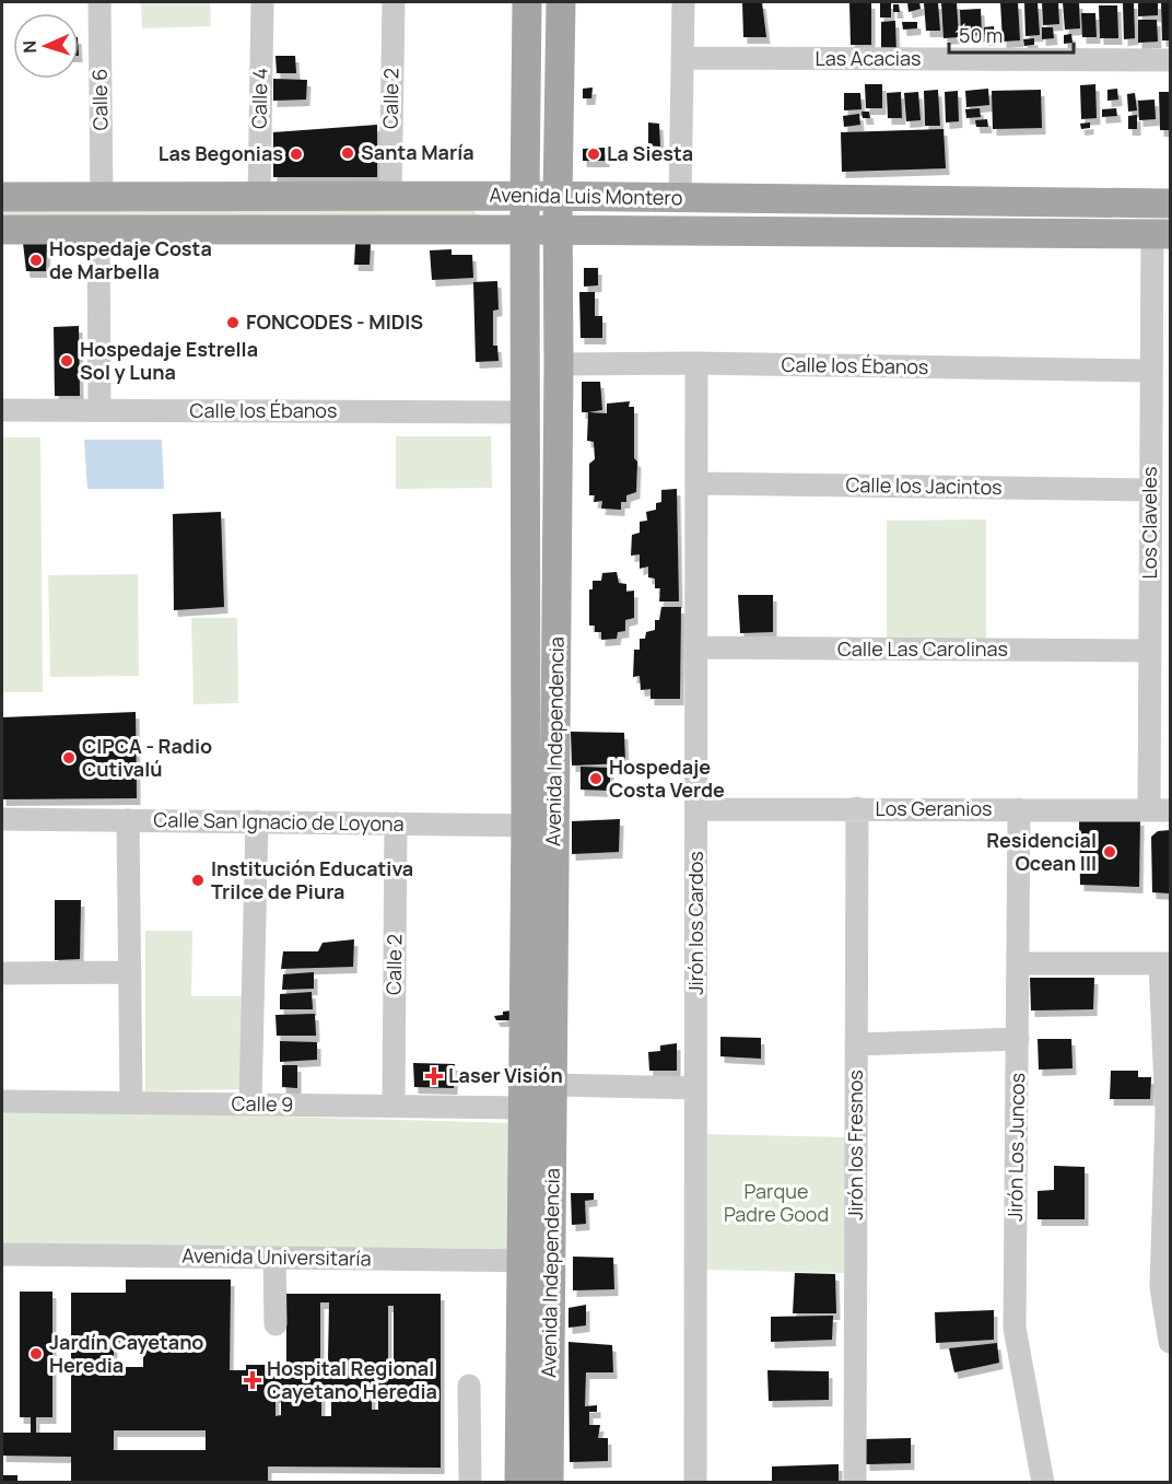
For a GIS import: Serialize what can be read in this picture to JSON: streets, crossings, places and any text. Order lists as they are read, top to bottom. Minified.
{"streets":{"main road":["Avenida Luis Montero","Avenida Independencia"],"street":["Las Acacias","Calle 4","Calle 2","Calle 6","Calle los Ébanos","Calle los Jacintos","Los Claveles","Calle Las Carolinas","Los Geranios","Calle San Ignacio de Loyona","Jirón los Cardos","Calle 9","Jirón los Fresnos","Jirón Los Juncos","Avenida Universitaría"]},"crossings":[["Calle 4","Avenida Luis Montero"],["Calle 2","Avenida Luis Montero"],["Calle 2","Calle San Ignacio de Loyona"],["Calle 2","Calle 9"],["Calle 6","Avenida Luis Montero"],["Avenida Luis Montero","Los Claveles"],["Avenida Luis Montero","Avenida Independencia"],["Calle los Ébanos","Los Claveles"],["Calle los Ébanos","Avenida Independencia"],["Calle los Ébanos","Jirón los Cardos"],["Calle los Jacintos","Los Claveles"],["Calle los Jacintos","Jirón los Cardos"],["Los Claveles","Calle Las Carolinas"],["Los Claveles","Los Geranios"],["Calle Las Carolinas","Jirón los Cardos"],["Avenida Independencia","Calle San Ignacio de Loyona"],["Avenida Independencia","Calle 9"],["Avenida Independencia","Avenida Universitaría"],["Los Geranios","Jirón los Cardos"],["Los Geranios","Jirón los Fresnos"],["Los Geranios","Jirón Los Juncos"]],"parks":["Parque Padre Good"],"places":{"other":["Santa María","Las Begonias","La Siesta","Hospedaje Costa de Marbella","FONCODES - MIDIS","Hospedaje Estrella Sol y Luna","CIPCA - Radio Cutivalú","Hospedaje Costa Verde","Residencial Ocean III","Institución Educativa Trilce de Piura","Jardín Cayetano Heredia"],"health":["Laser Visión","Hospital Regional Cayetano Heredia"]},"scale_bar":"50 m","north":"left"}
